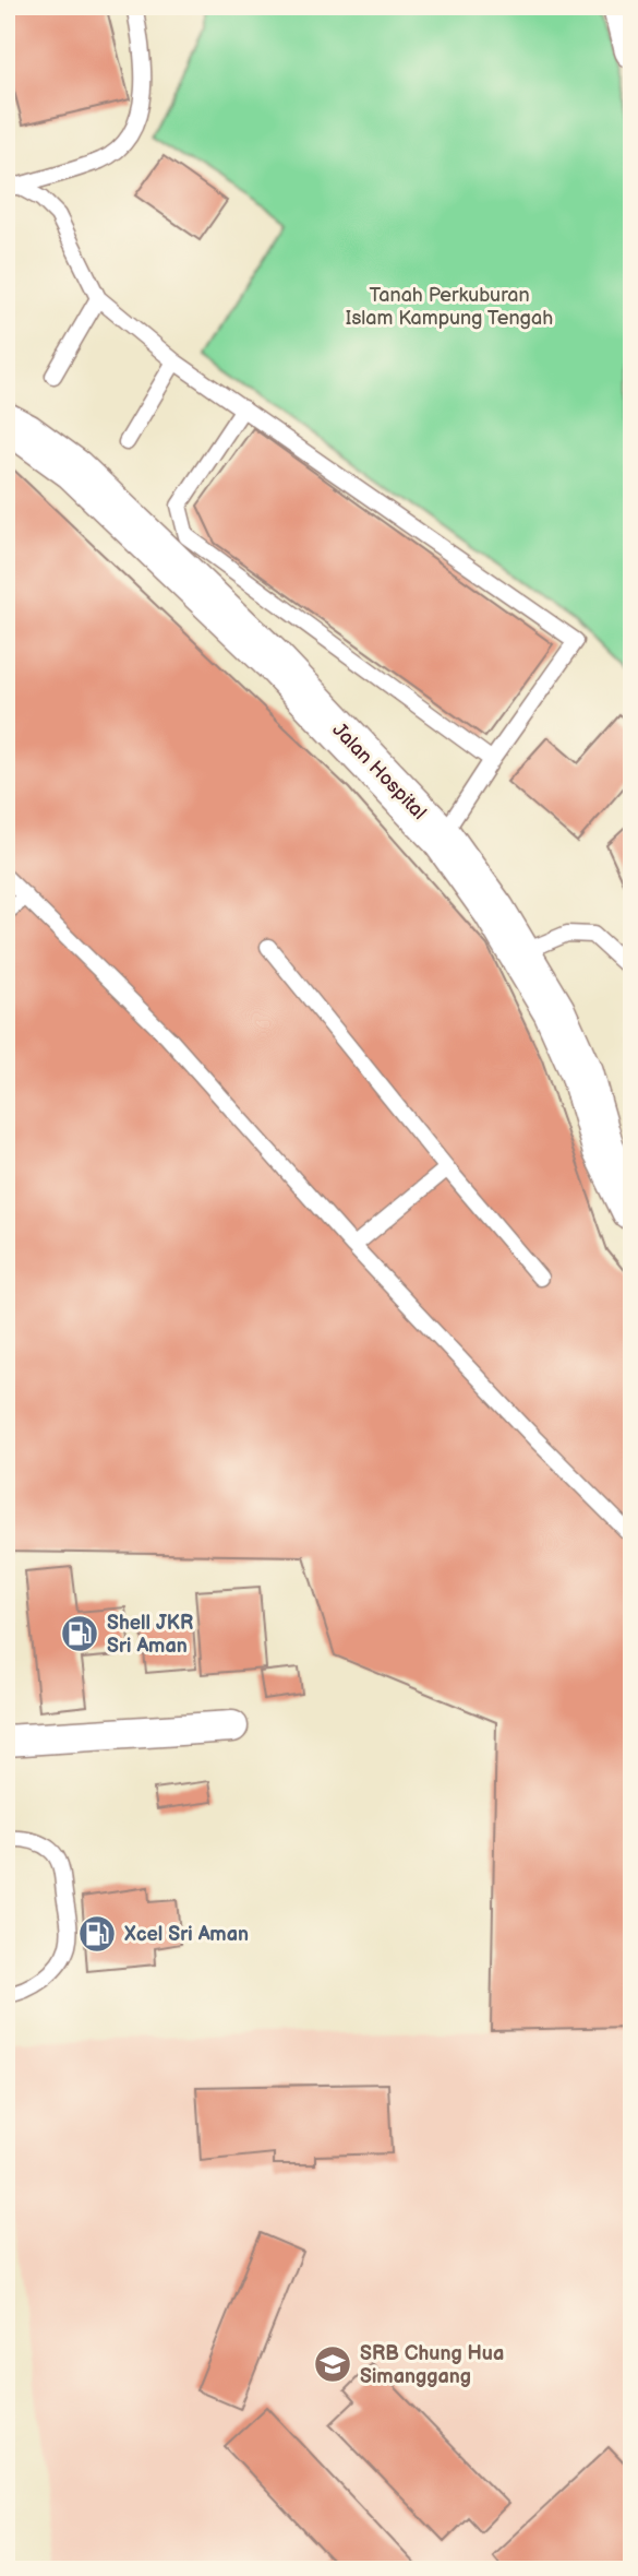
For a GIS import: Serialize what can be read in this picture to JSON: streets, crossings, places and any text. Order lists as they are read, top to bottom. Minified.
{"streets":{"main road":["Jalan Hospital"]},"parks":["Tanah Perkuburan Islam Kampung Tengah"],"places":{"fuel station":["Shell JKR Sri Aman","Xcel Sri Aman"],"school or university":["SRB Chung Hua Simanggang"]}}
